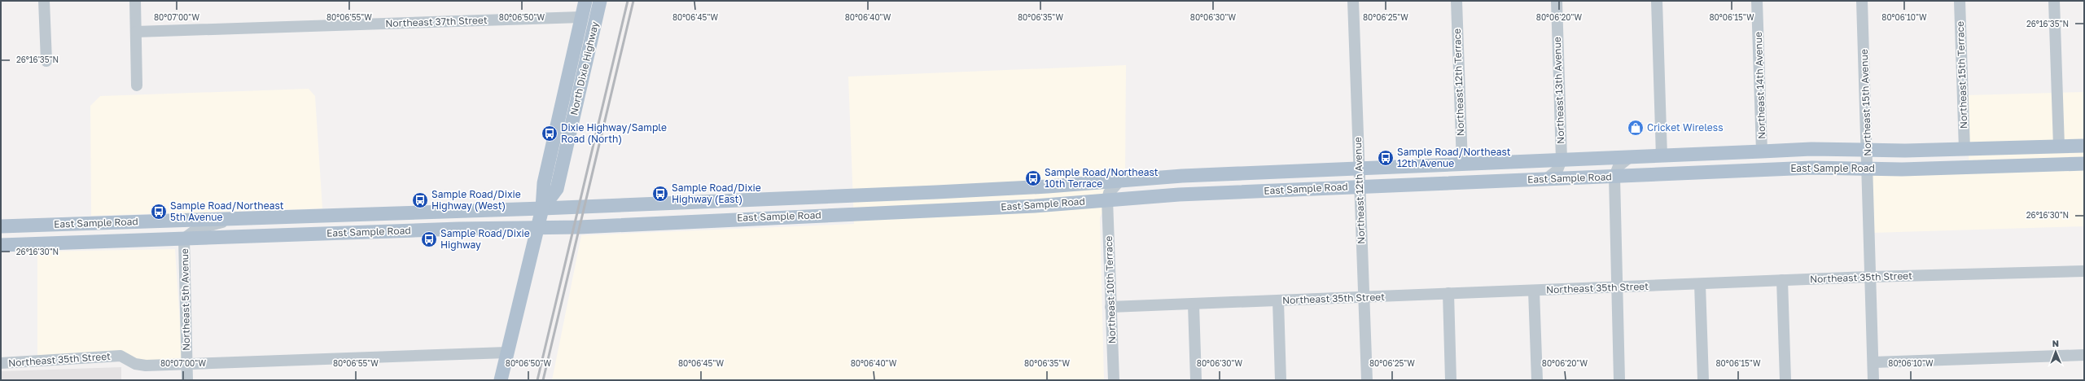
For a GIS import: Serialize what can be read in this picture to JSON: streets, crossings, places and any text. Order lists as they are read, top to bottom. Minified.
{"streets":{"main road":["North Dixie Highway","East Sample Road"],"street":["Northeast 37th Street","Northeast 15th Terrace","Northeast 12th Terrace","Northeast 14th Avenue","Northeast 13th Avenue","Northeast 15th Avenue","Northeast 12th Avenue","Northeast 35th Street","Northeast 10th Terrace","Northeast 5th Avenue"]},"crossings":[["Northeast 37th Street","North Dixie Highway"],["North Dixie Highway","East Sample Road"],["North Dixie Highway","Northeast 35th Street"],["Northeast 15th Terrace","East Sample Road"],["Northeast 12th Terrace","East Sample Road"],["Northeast 14th Avenue","East Sample Road"],["Northeast 13th Avenue","East Sample Road"],["Northeast 15th Avenue","East Sample Road"],["Northeast 15th Avenue","Northeast 35th Street"],["East Sample Road","Northeast 12th Avenue"],["East Sample Road","Northeast 10th Terrace"],["East Sample Road","Northeast 5th Avenue"],["Northeast 12th Avenue","Northeast 35th Street"],["Northeast 35th Street","Northeast 10th Terrace"],["Northeast 35th Street","Northeast 5th Avenue"]],"places":{"shop":["Cricket Wireless"],"bus stop":["Dixie Highway/Sample Road (North)","Sample Road/Northeast 12th Avenue","Sample Road/Northeast 10th Terrace","Sample Road/Dixie Highway (East)","Sample Road/Dixie Highway (West)","Sample Road/Northeast 5th Avenue","Sample Road/Dixie Highway"]},"north":"top","coordinates":["80°07'00\"W","80°06'55\"W","80°06'50\"W","80°06'45\"W","80°06'40\"W","80°06'35\"W","80°06'30\"W","80°06'25\"W","80°06'20\"W","80°06'15\"W","80°06'10\"W","26°16'35\"N","26°16'30\"N"]}
